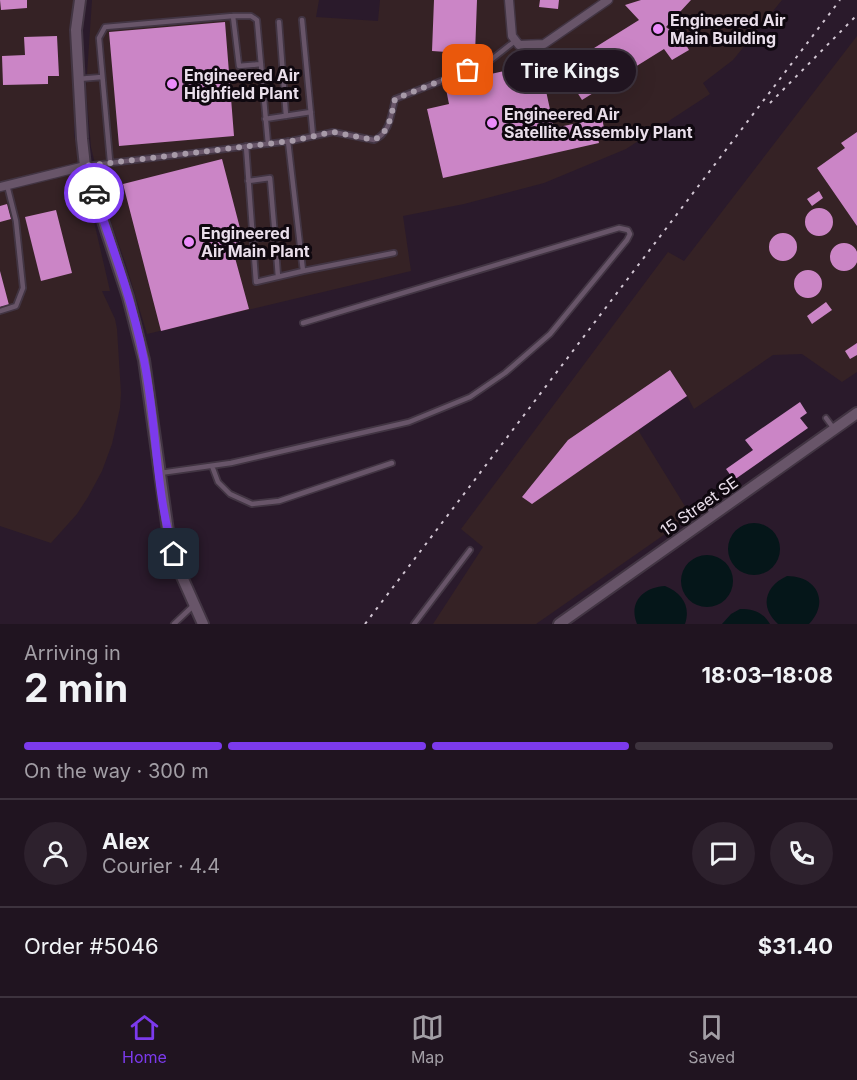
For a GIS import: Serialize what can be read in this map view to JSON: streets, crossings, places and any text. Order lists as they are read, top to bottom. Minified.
{"streets":{"street":["15 Street SE"]},"places":["Engineered Air Main Building","Tire Kings","Engineered Air Highfield Plant","Engineered Air Satellite Assembly Plant","Engineered Air Main Plant"],"page":{"bubble":"Tire Kings","heading":["2 min","Arriving in","18:03–18:08"],"panel":["Alex","Courier · 4.4","Order #5046","$31.40"],"bar":"On the way · 300 m","tabs":["Home","Map","Saved"]}}
